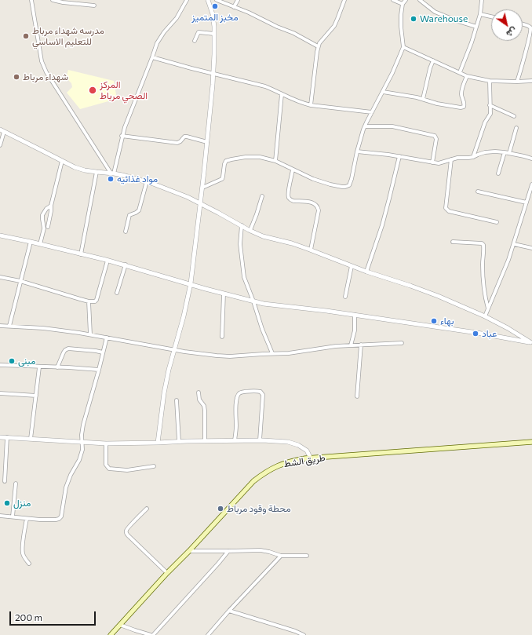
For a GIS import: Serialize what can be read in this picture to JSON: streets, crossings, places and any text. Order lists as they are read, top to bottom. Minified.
{"streets":{"main road":["طريق الشط"]},"places":["مخبز المتميز","Warehouse","مدرسه شهداء مرباط للتعليم الاساسي","شهداء مرباط","المركز الصحي مرباط","مواد غذائيه","بهاء","عباد","مبنى","منزل","محطة وقود مرباط"],"scale_bar":"200 m","north":"bottom right"}
